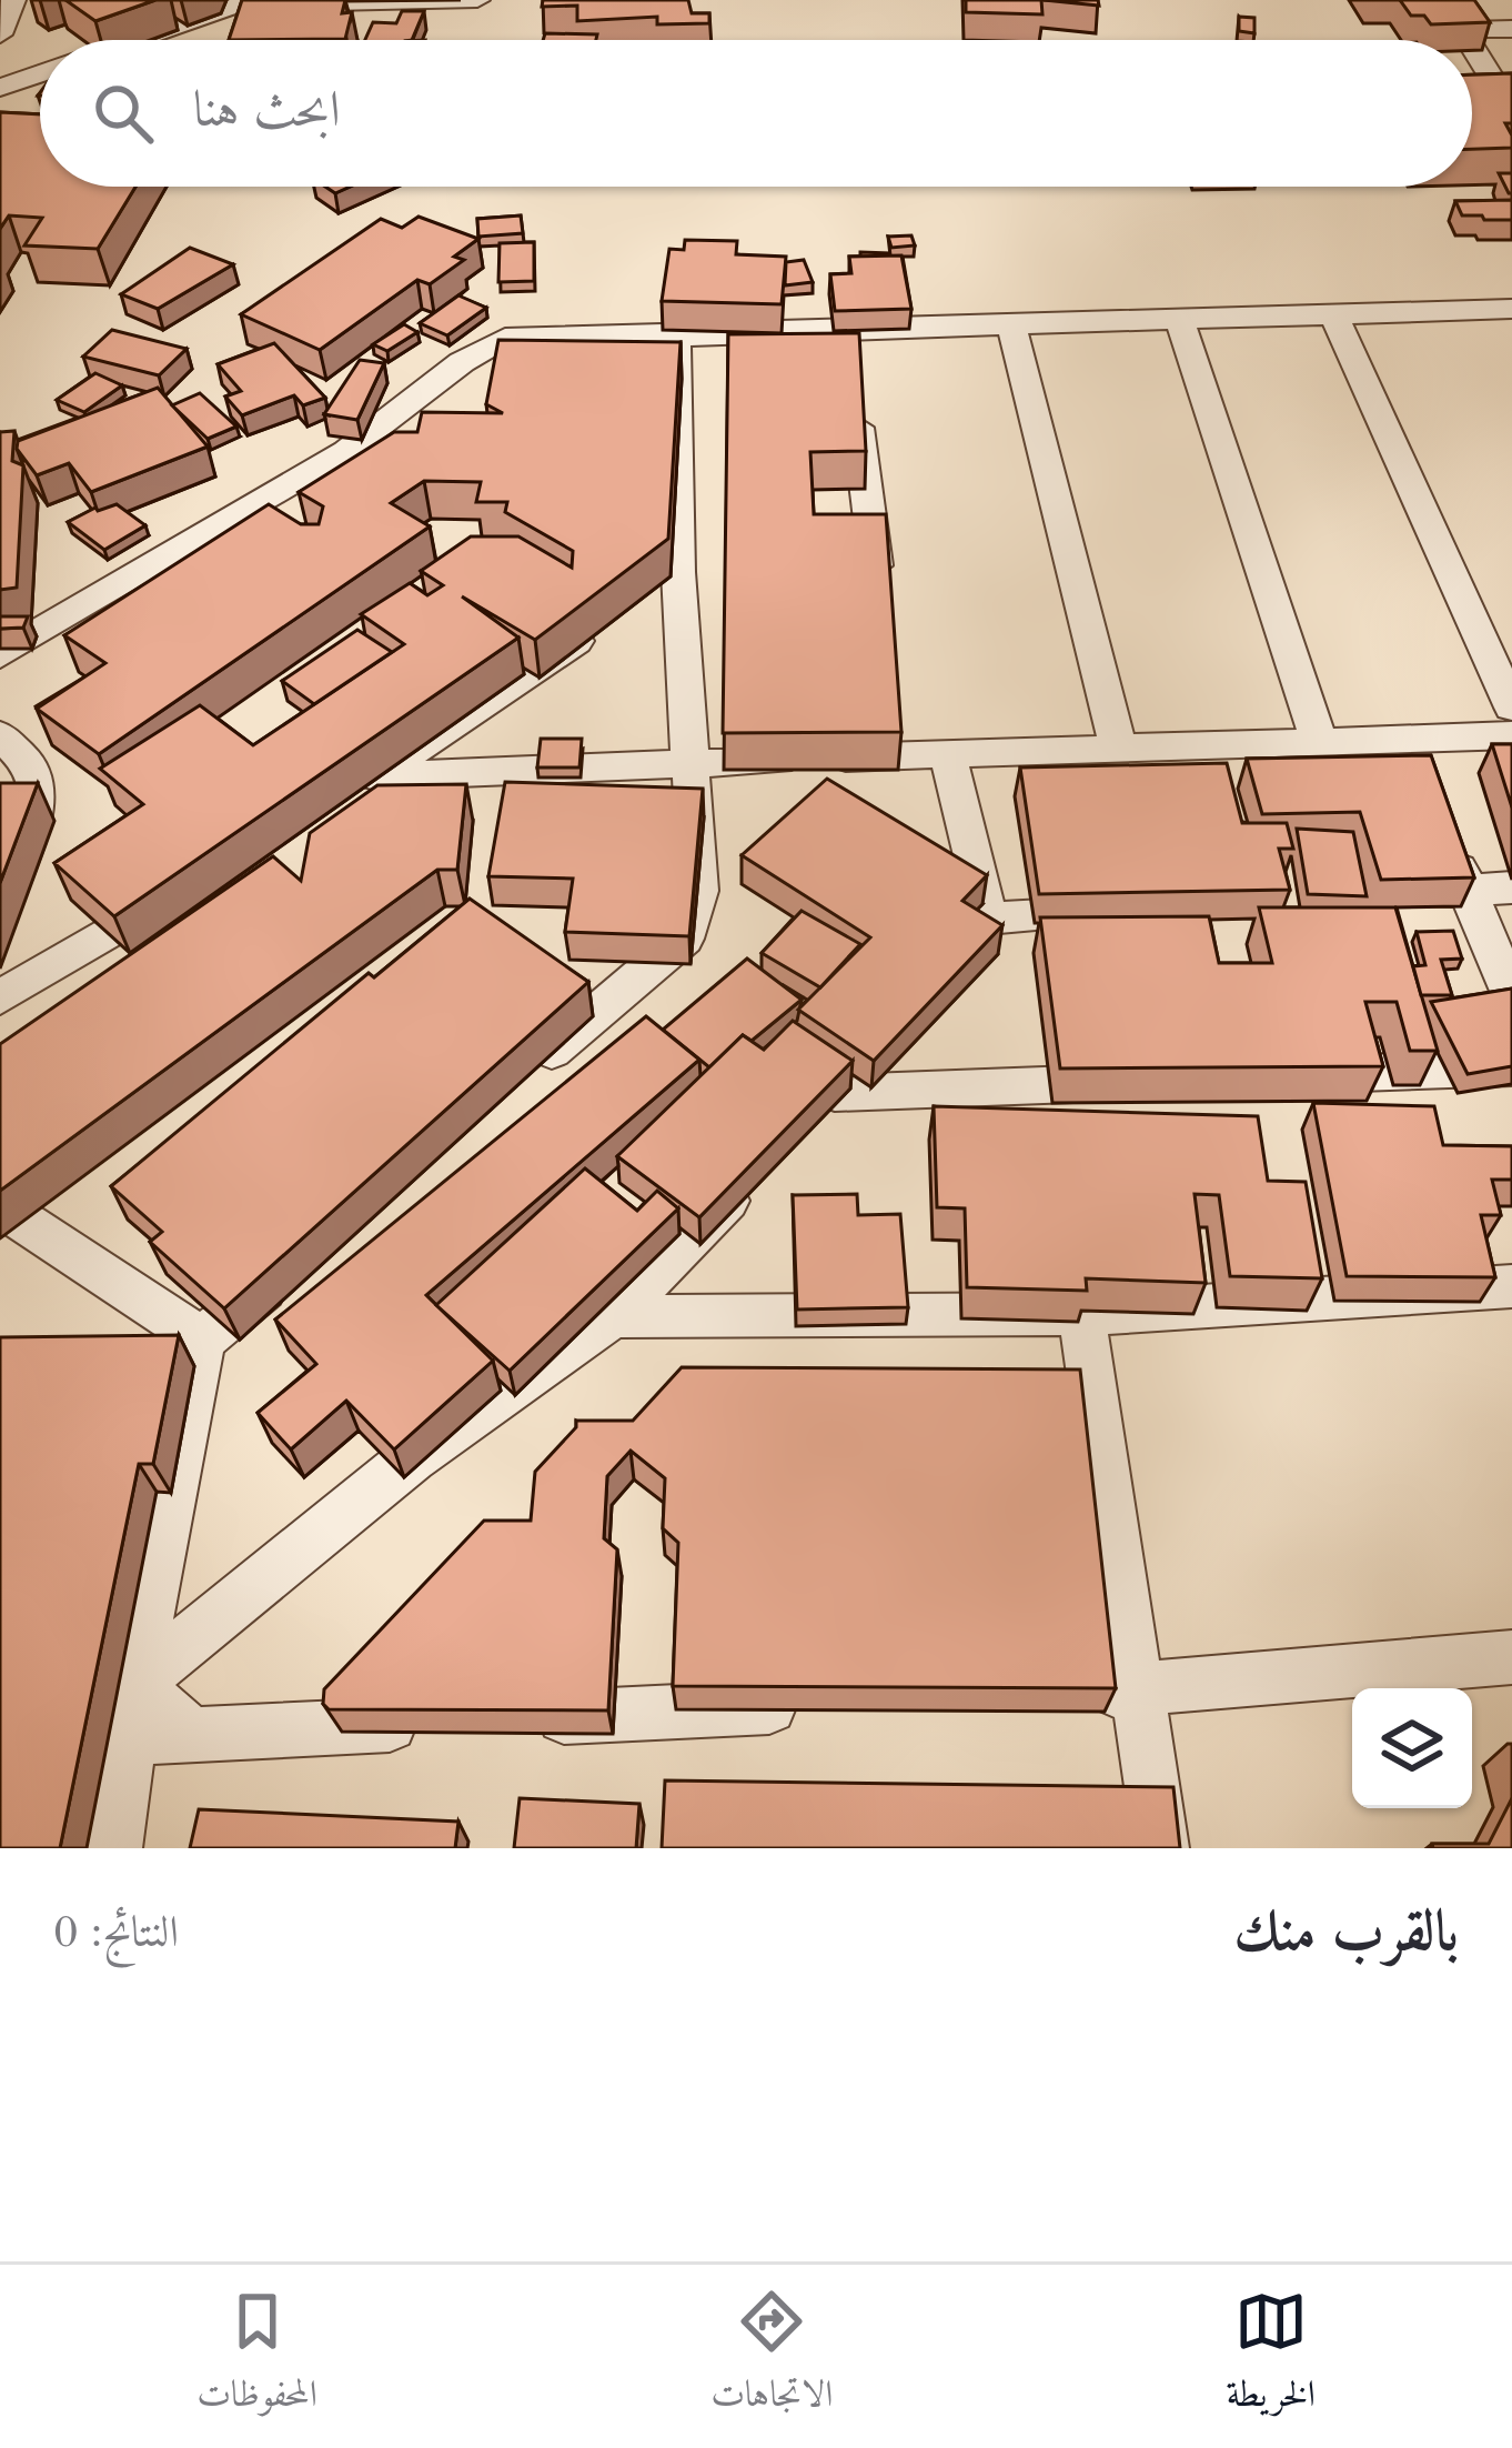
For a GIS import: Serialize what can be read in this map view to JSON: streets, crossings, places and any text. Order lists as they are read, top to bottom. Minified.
{"page":{"search":"ابحث هنا","heading":["بالقرب منك","النتائج: 0"],"nav":["الخريطة","الاتجاهات","المحفوظات"]}}
